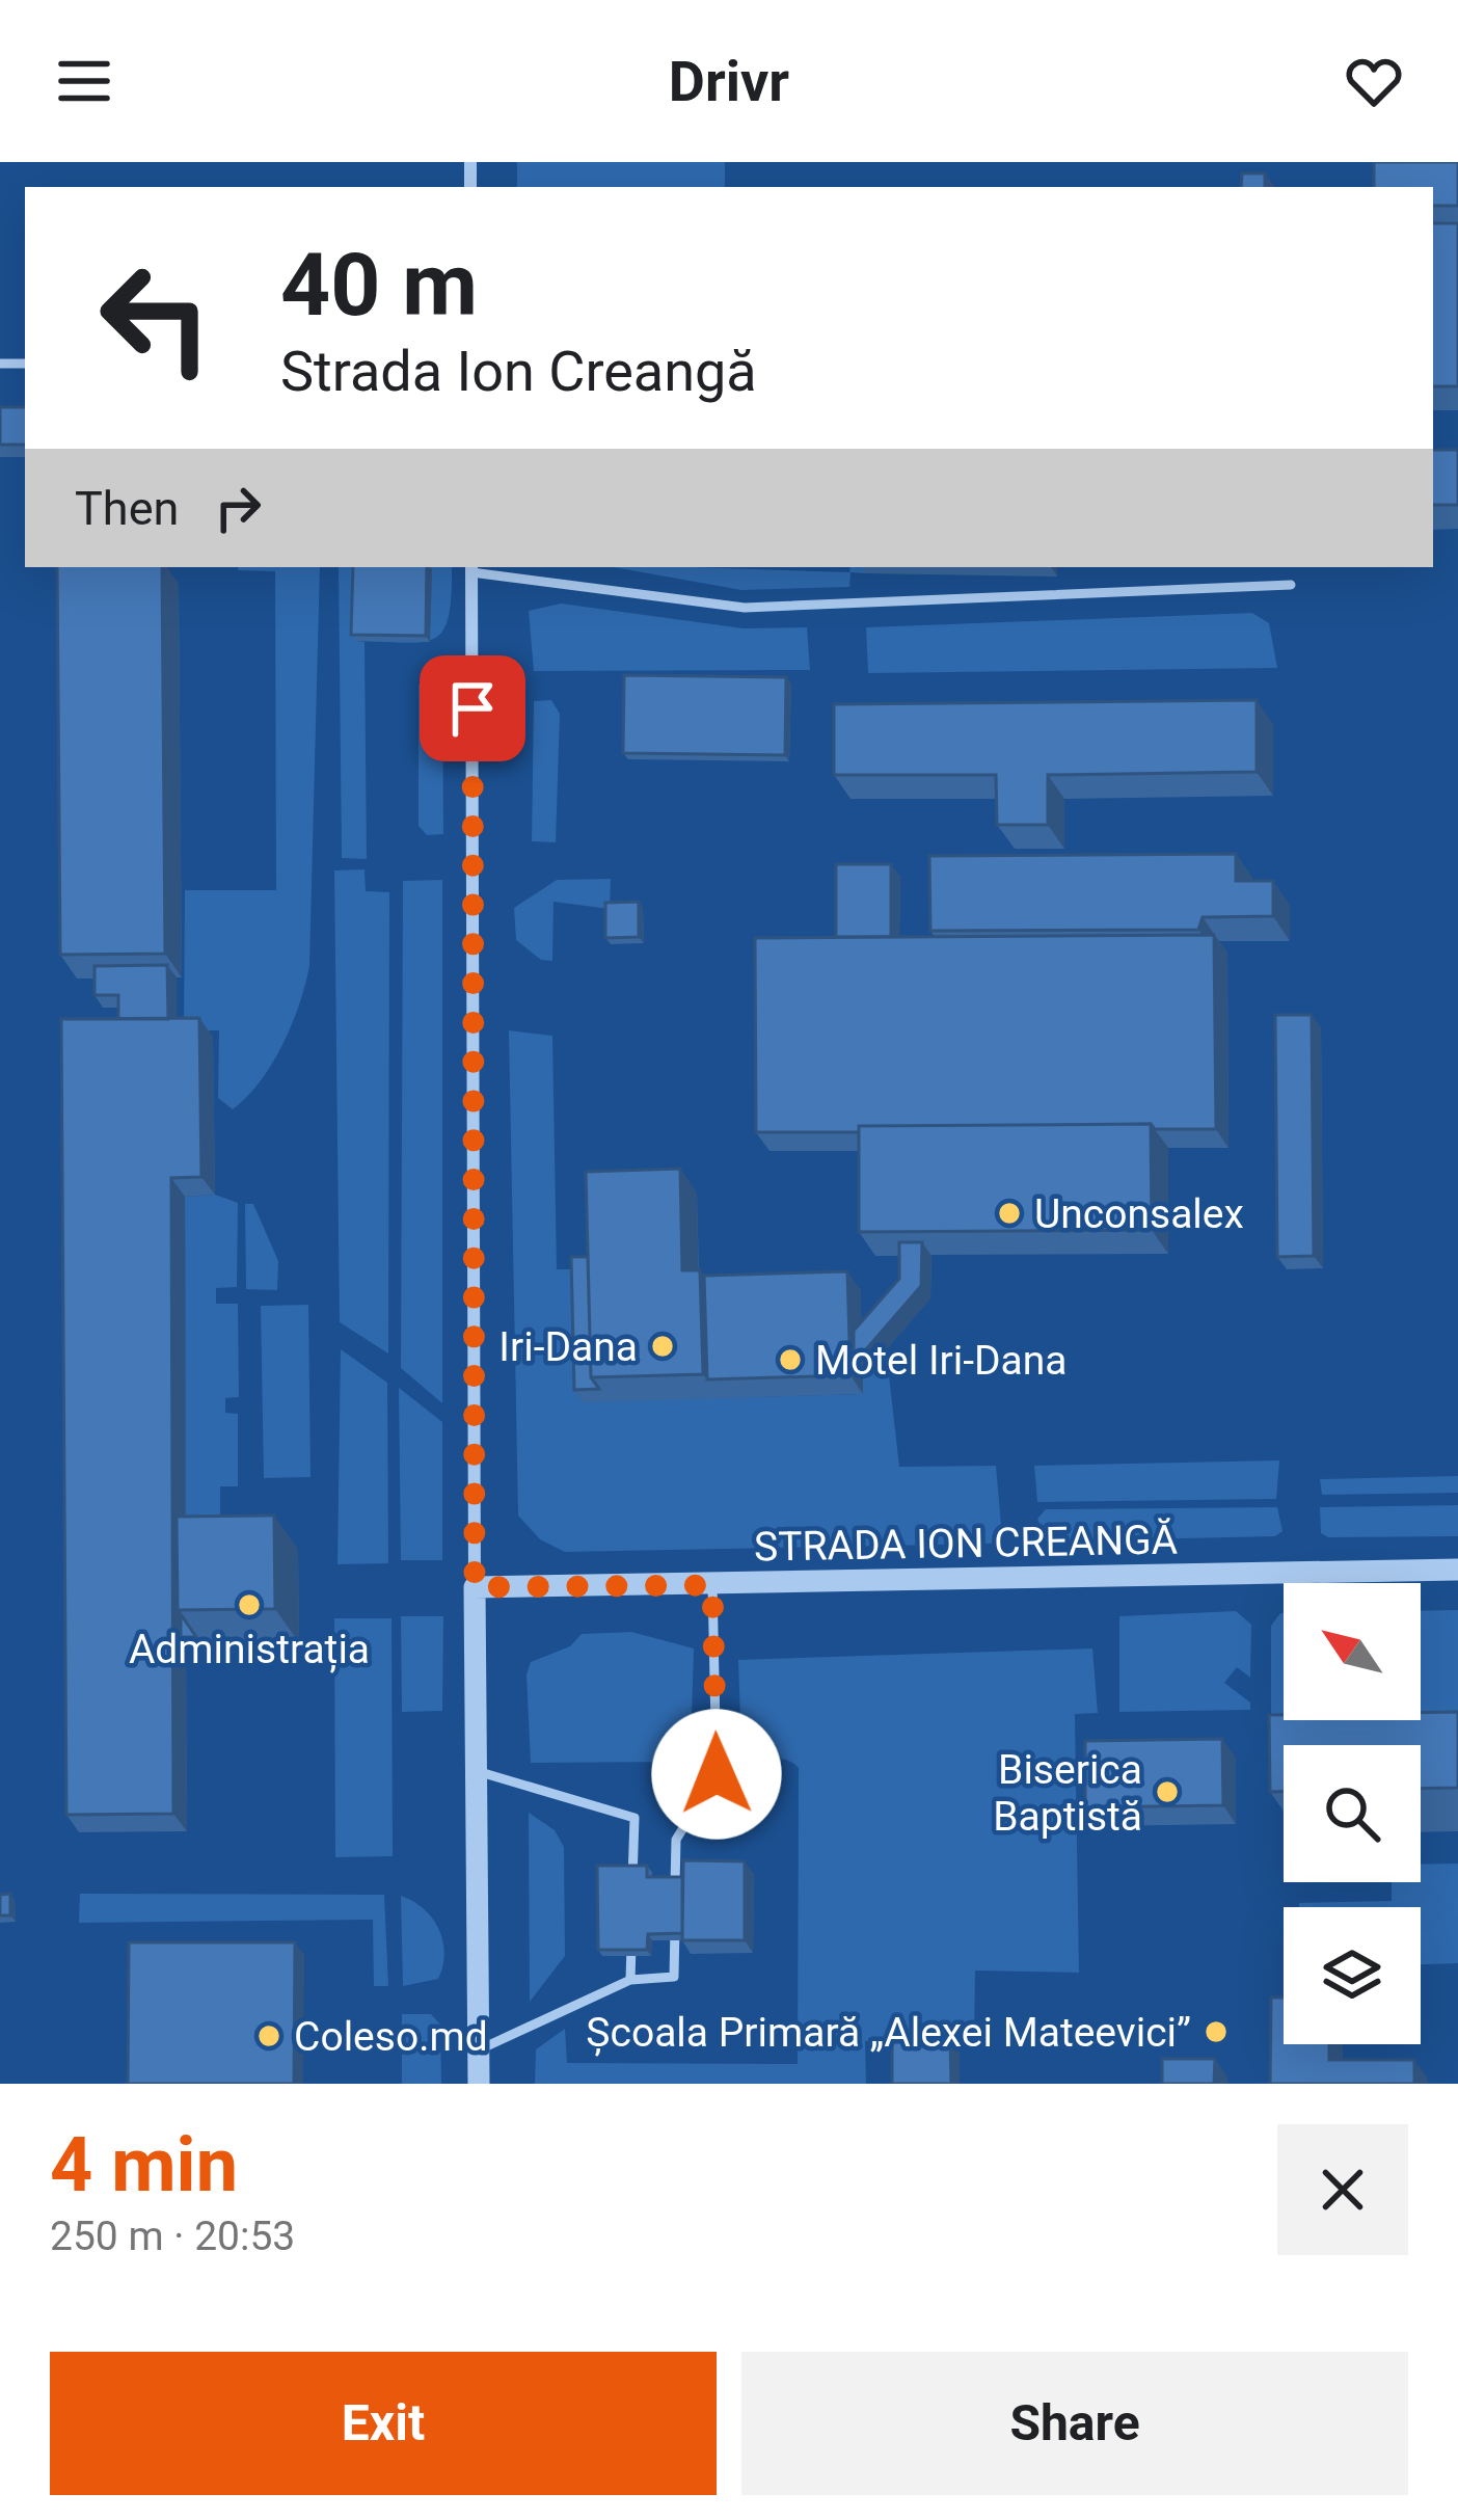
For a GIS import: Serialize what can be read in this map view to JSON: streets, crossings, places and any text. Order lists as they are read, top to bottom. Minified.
{"streets":{"street":["STRADA ION CREANGĂ"]},"places":["Unconsalex","Iri-Dana","Motel Iri-Dana","Administrația","Biserica Baptistă","Școala Primară „Alexei Mateevici”","Coleso.md"],"north":"top left","page":{"header":"Drivr","turn":["40 m","Strada Ion Creangă"],"then":"Then","heading":["4 min","250 m · 20:53"],"buttons":["Exit","Share"]}}
